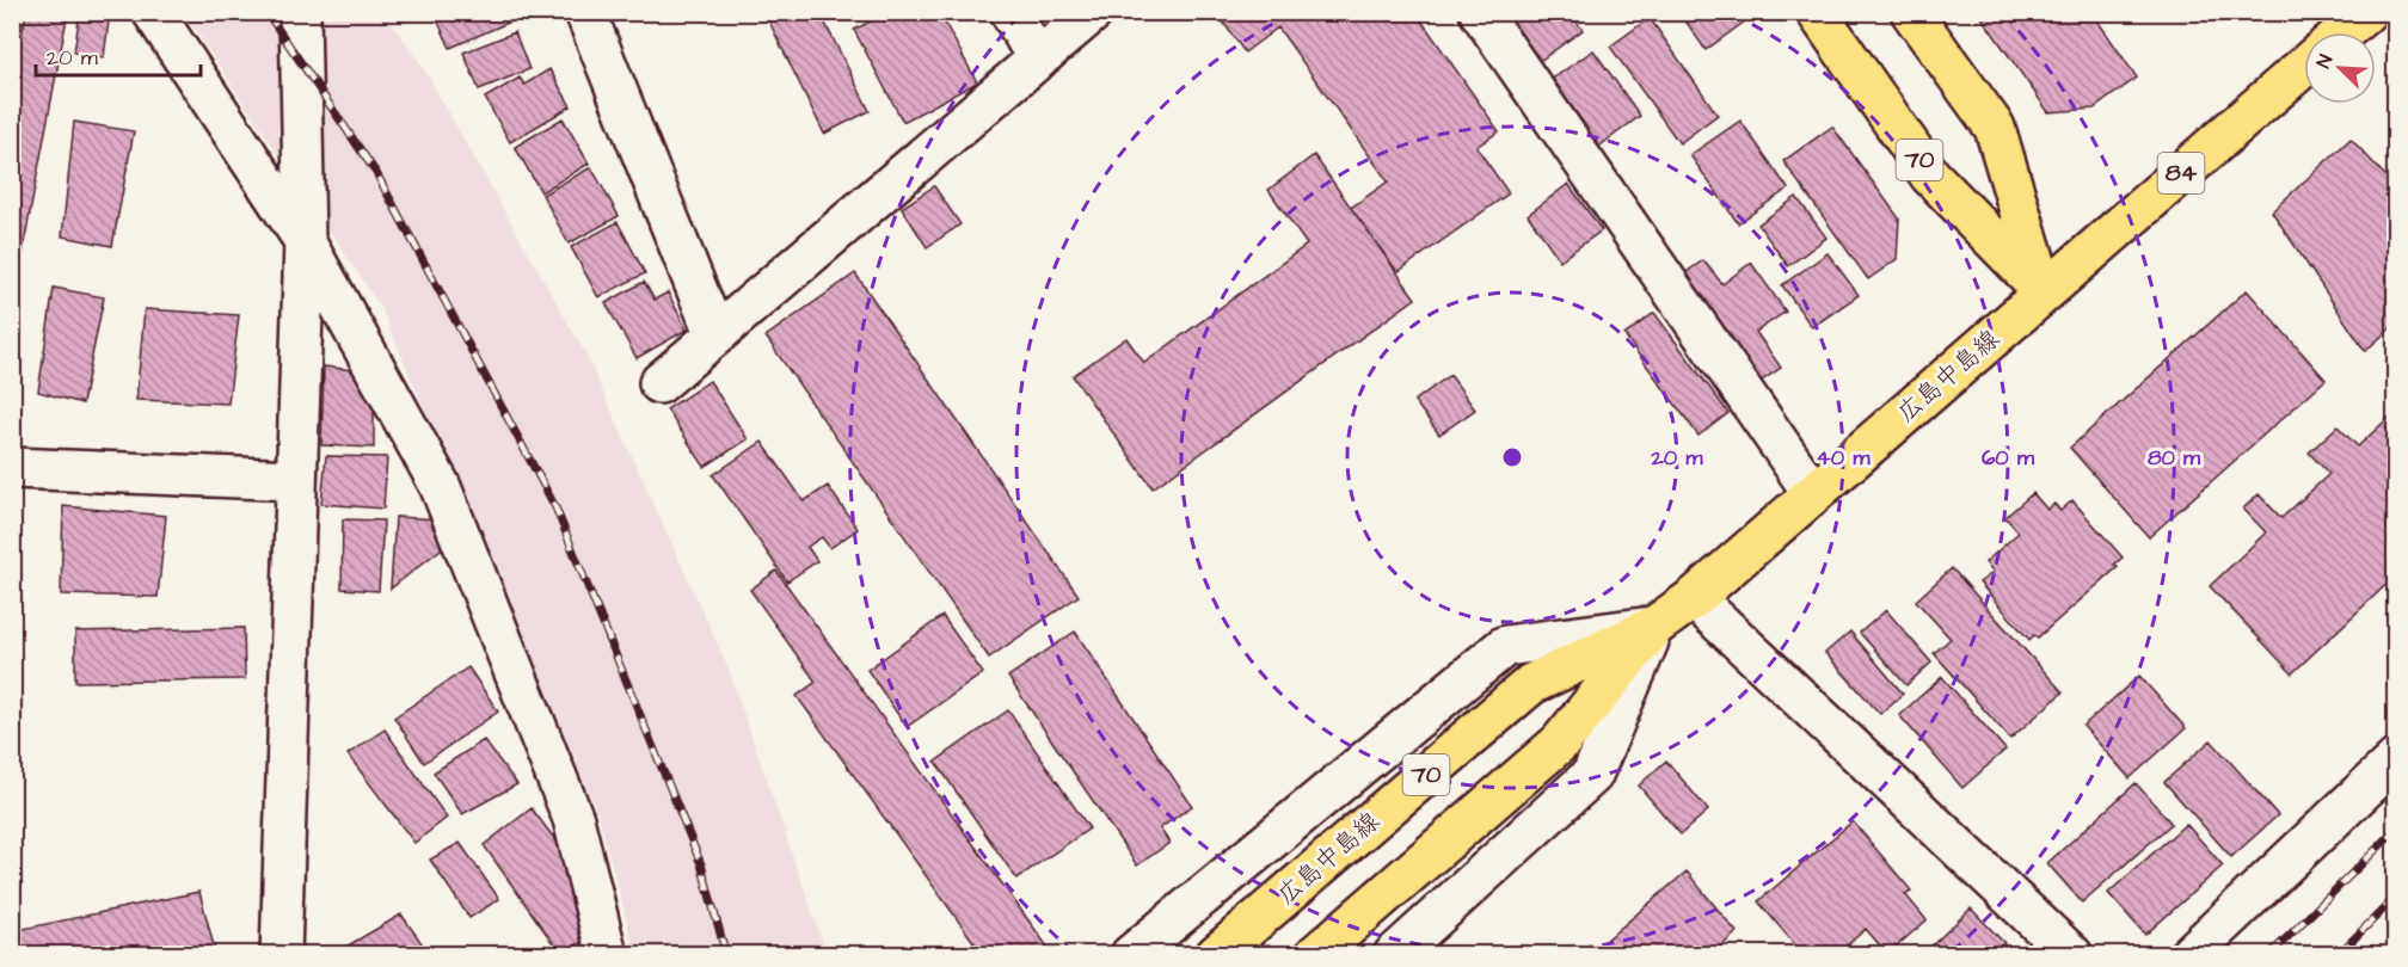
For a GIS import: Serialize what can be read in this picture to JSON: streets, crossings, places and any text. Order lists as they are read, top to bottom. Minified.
{"streets":{"main road":["70","84","広島中島線"]},"crossings":[["70","84"],["70","広島中島線"],["84","広島中島線"]],"scale_bar":"20 m","north":"top left","rings":["20 m","40 m","60 m","80 m"]}
